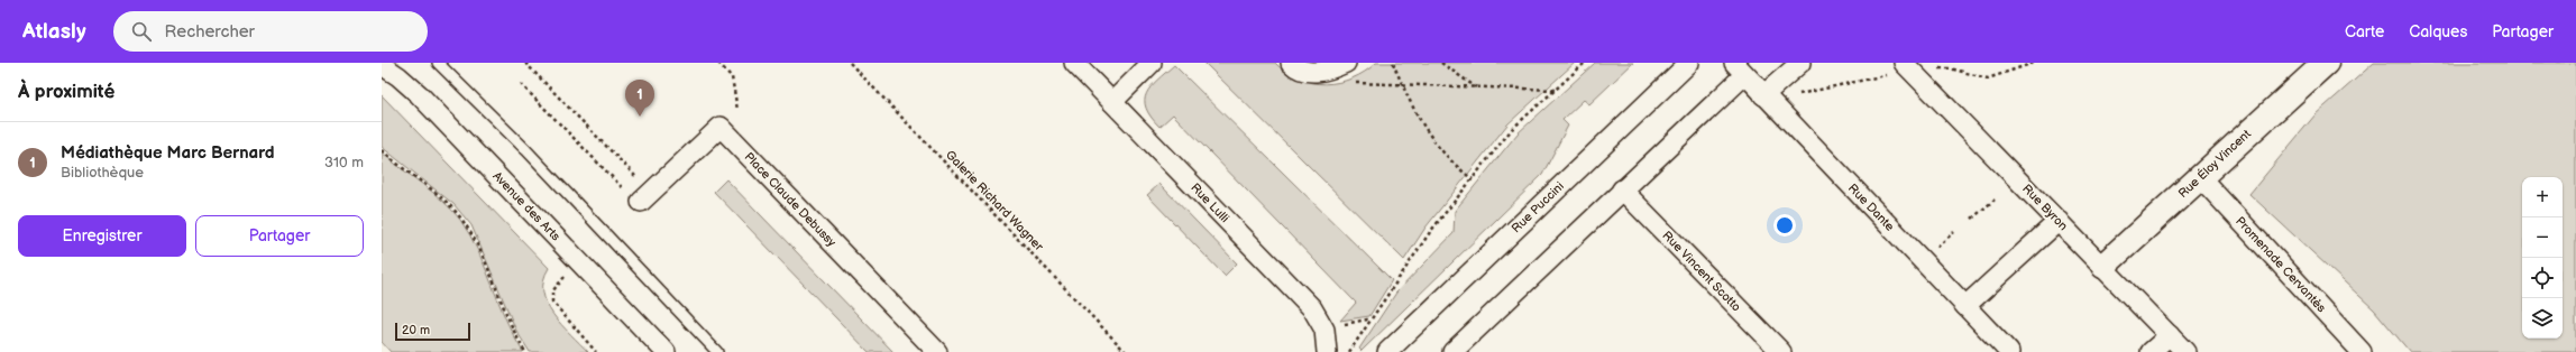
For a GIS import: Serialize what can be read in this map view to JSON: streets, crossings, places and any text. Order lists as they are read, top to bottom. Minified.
{"streets":{"street":["Rue Éloy Vincent","Place Claude Debussy","Rue Lulli","Avenue des Arts","Rue Puccini","Rue Dante","Rue Byron","Promenade Cervantès","Rue Vincent Scotto"],"path":["Galerie Richard Wagner"]},"crossings":[["Rue Éloy Vincent","Rue Byron"],["Rue Éloy Vincent","Promenade Cervantès"]],"scale_bar":"20 m","page":{"header":"Atlasly","search":"Rechercher","nav":["Carte","Calques","Partager"],"heading":"À proximité","pins":"1","list":[{"mark":"1","name":"Médiathèque Marc Bernard","note":"Bibliothèque","value":"310 m"}],"map_buttons":["+","−"],"buttons":["Enregistrer","Partager"],"scale":"20 m"}}
